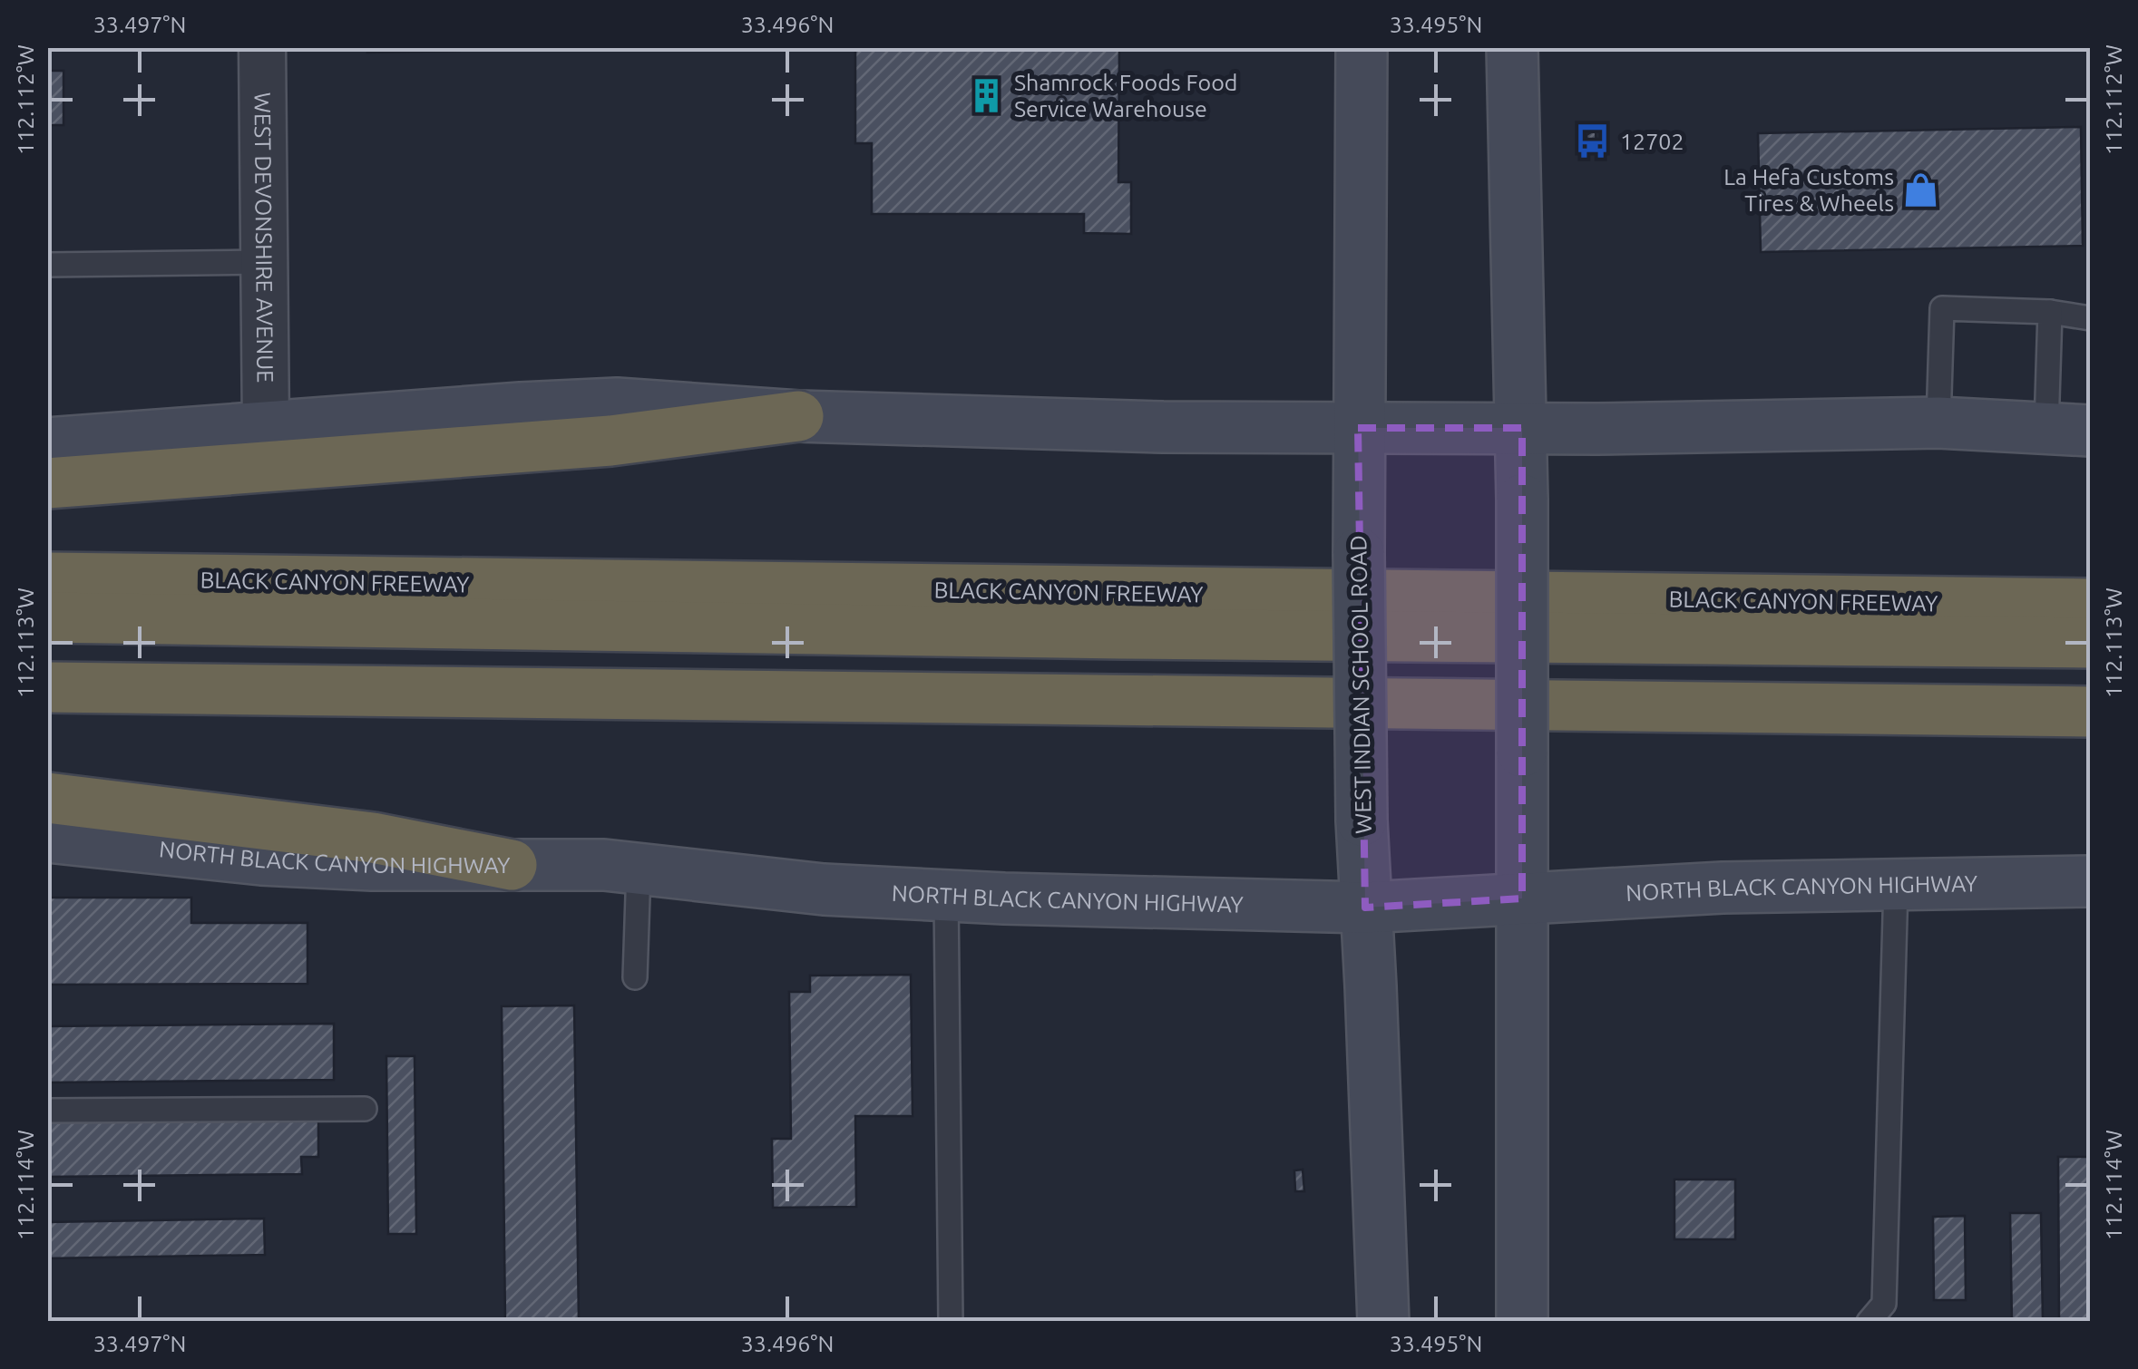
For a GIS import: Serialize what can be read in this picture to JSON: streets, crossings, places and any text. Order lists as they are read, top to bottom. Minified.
{"streets":{"highway":["BLACK CANYON FREEWAY"],"main road":["WEST INDIAN SCHOOL ROAD","NORTH BLACK CANYON HIGHWAY"],"street":["WEST DEVONSHIRE AVENUE"]},"crossings":[["WEST INDIAN SCHOOL ROAD","NORTH BLACK CANYON HIGHWAY"]],"places":{"building":["Shamrock Foods Food Service Warehouse"],"bus stop":["12702"],"shop":["La Hefa Customs Tires & Wheels"]},"coordinates":["33.497°N","33.496°N","33.495°N","112.112°W","112.113°W","112.114°W"]}
